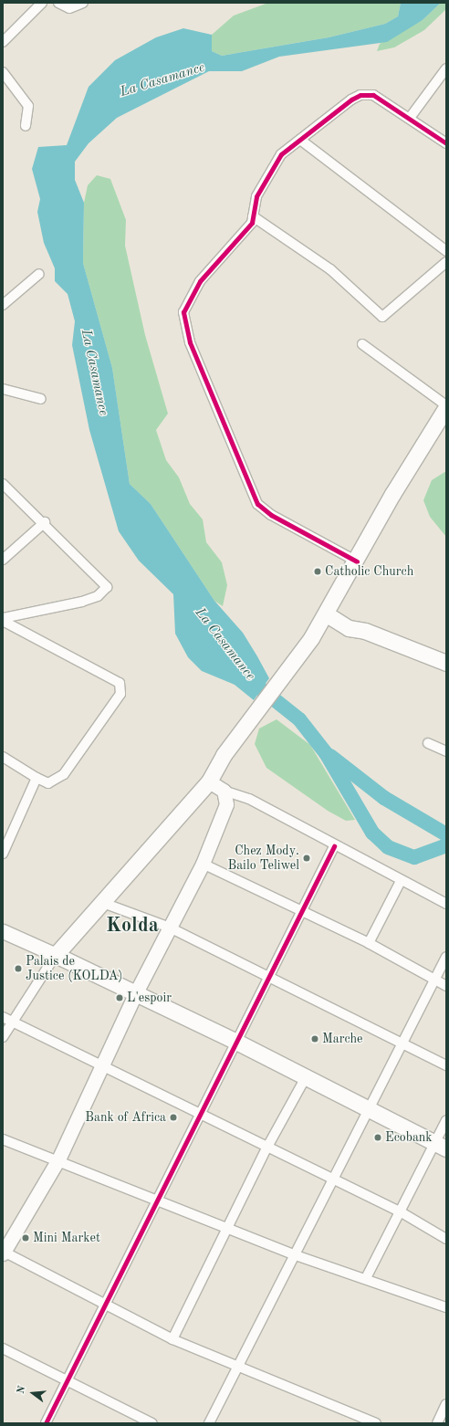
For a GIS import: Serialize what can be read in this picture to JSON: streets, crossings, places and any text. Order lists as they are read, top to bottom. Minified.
{"districts":["Kolda"],"water":["La Casamance"],"places":["Catholic Church","Chez Mody. Bailo Teliwel","Palais de Justice (KOLDA)","L'espoir","Marche","Bank of Africa","Ecobank","Mini Market"],"north":"left"}
